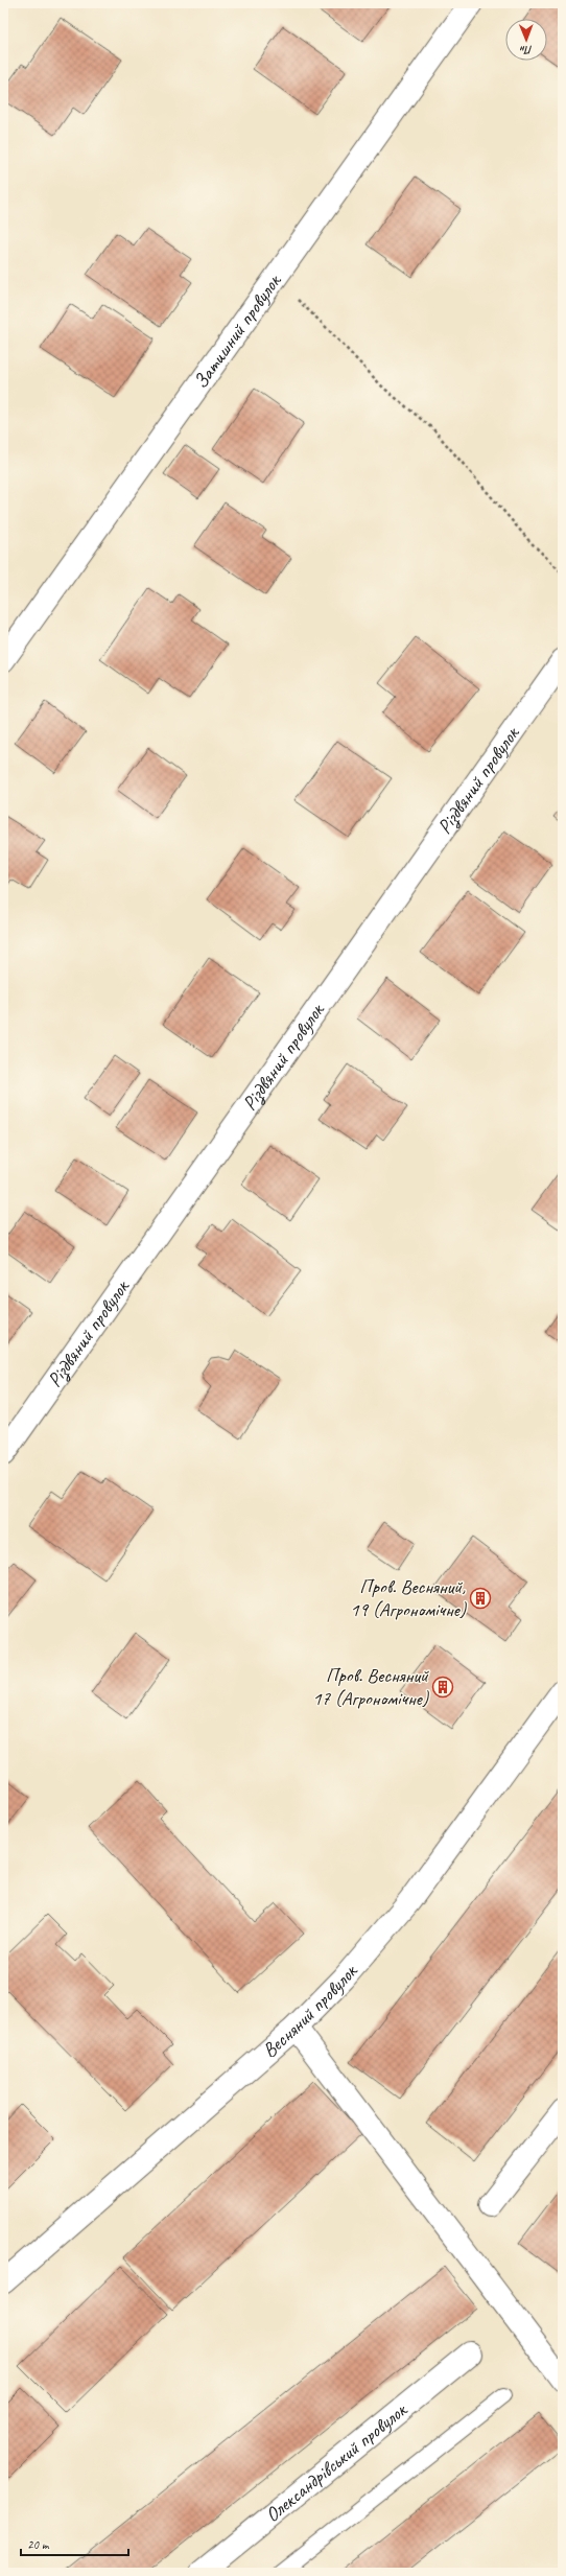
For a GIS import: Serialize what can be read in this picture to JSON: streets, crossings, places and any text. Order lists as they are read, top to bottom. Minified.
{"streets":{"street":["Затишний провулок","Різдвяний провулок","Весняний провулок","Олександрівський провулок"]},"places":{"building":["Пров. Весняний, 19 (Агрономічне)","Пров. Весняний 17 (Агрономічне)"]},"scale_bar":"20 m","north":"bottom"}
